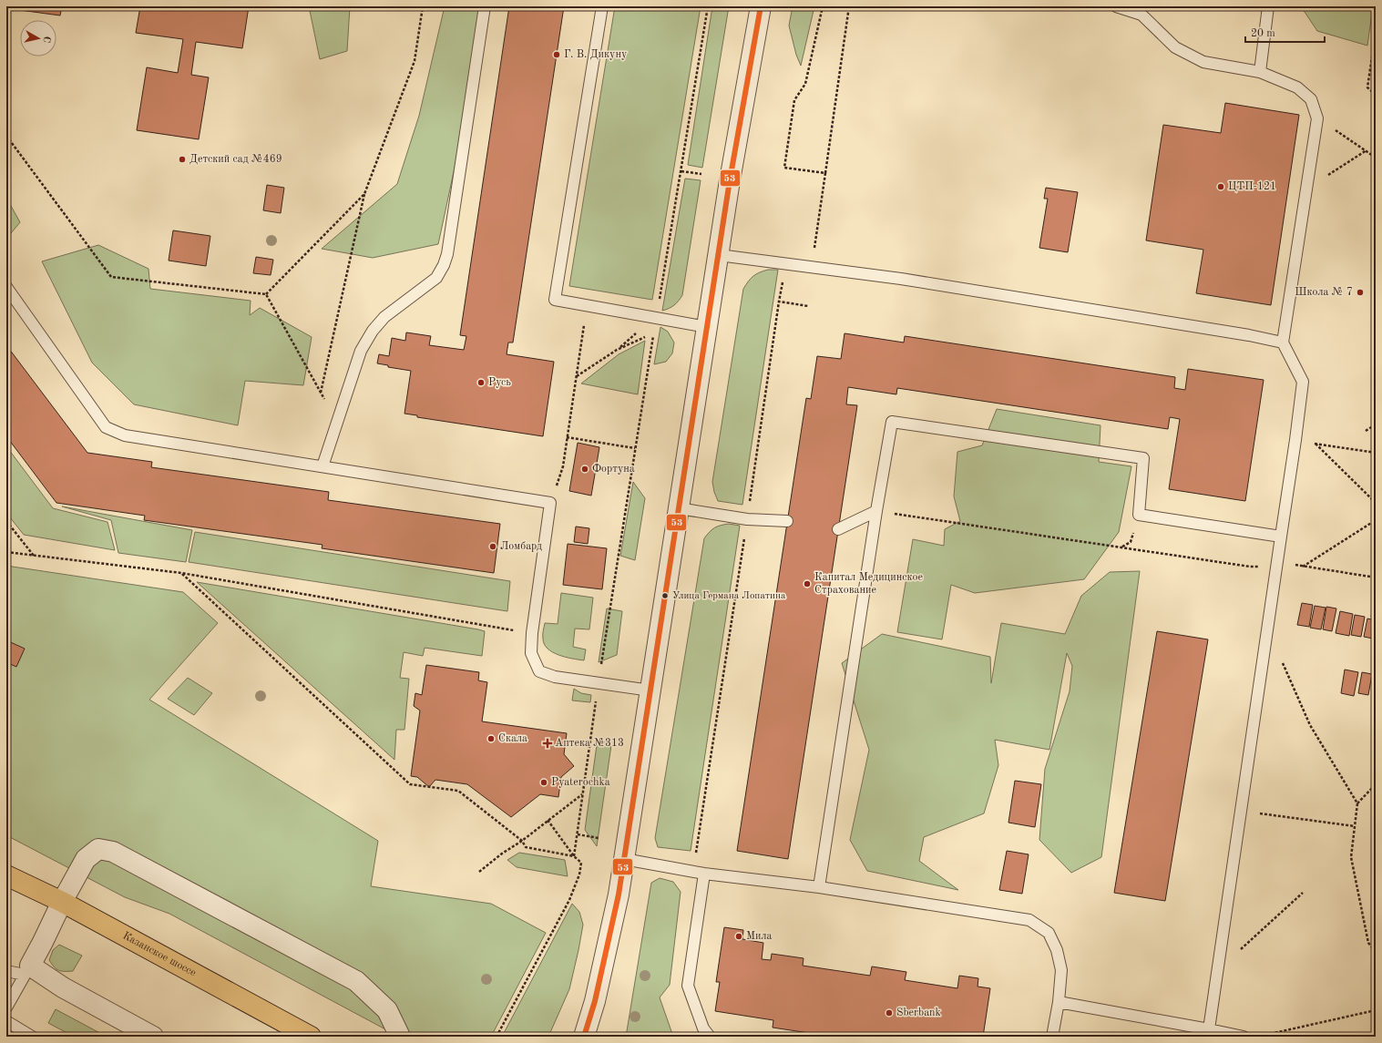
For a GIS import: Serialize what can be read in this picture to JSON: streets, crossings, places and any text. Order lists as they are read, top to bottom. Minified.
{"streets":{"main road":["Казанское шоссе"]},"places":{"other":["Г. В. Дикуну","Детский сад №469","ЦТП-121","Школа № 7","Русь","Фортуна","Ломбард","Капитал Медицинское Страхование","Улица Германа Лопатина","Скала","Pyaterochka","Мила","Sberbank"],"health":["Аптека №313"]},"lines":["transit line 53"],"scale_bar":"20 m","north":"right"}
